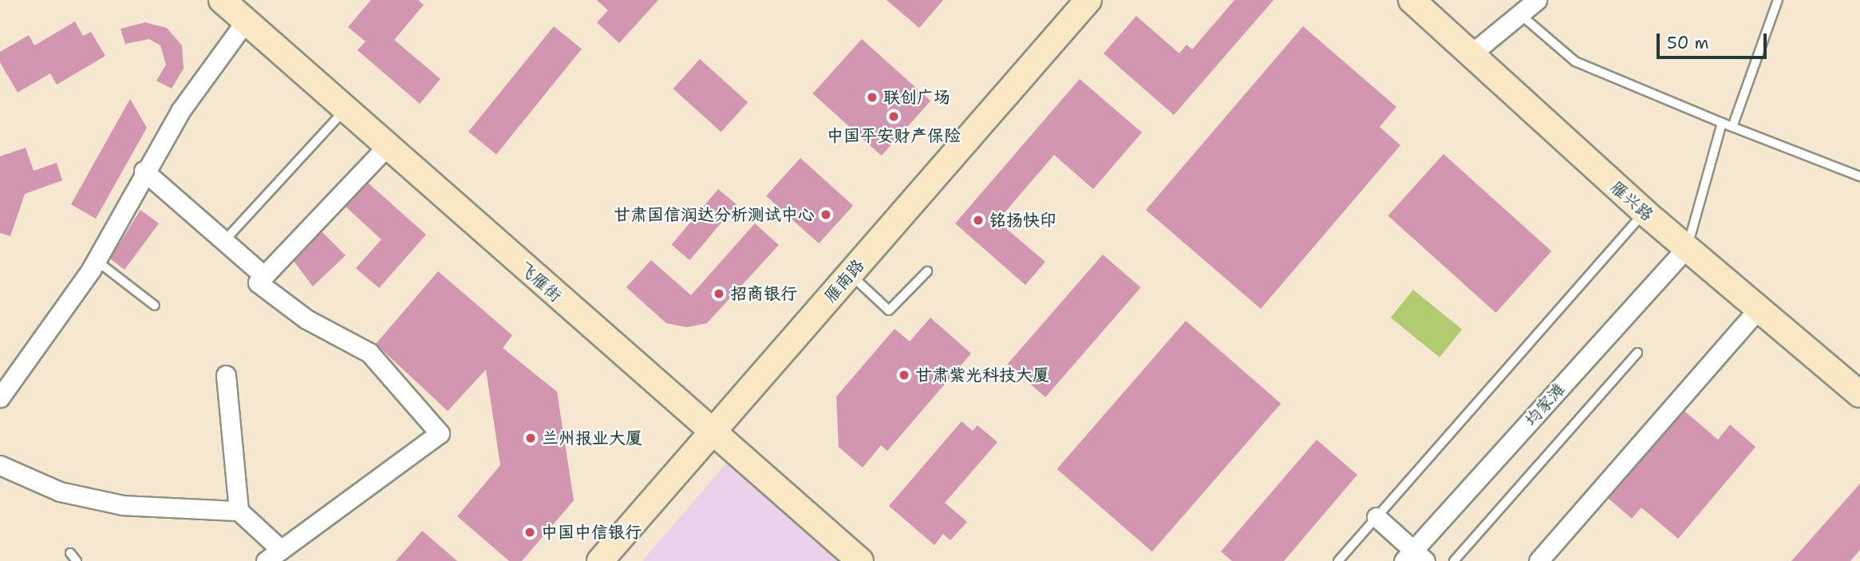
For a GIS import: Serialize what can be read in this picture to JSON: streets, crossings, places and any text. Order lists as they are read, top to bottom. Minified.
{"streets":{"main road":["雁兴路","雁南路","飞雁街"],"street":["均家滩"]},"crossings":[["雁兴路","均家滩"],["雁南路","飞雁街"]],"places":["联创广场","中国平安财产保险","甘肃国信润达分析测试中心","铭扬快印","招商银行","甘肃紫光科技大厦","兰州报业大厦","中国中信银行"],"scale_bar":"50 m"}
